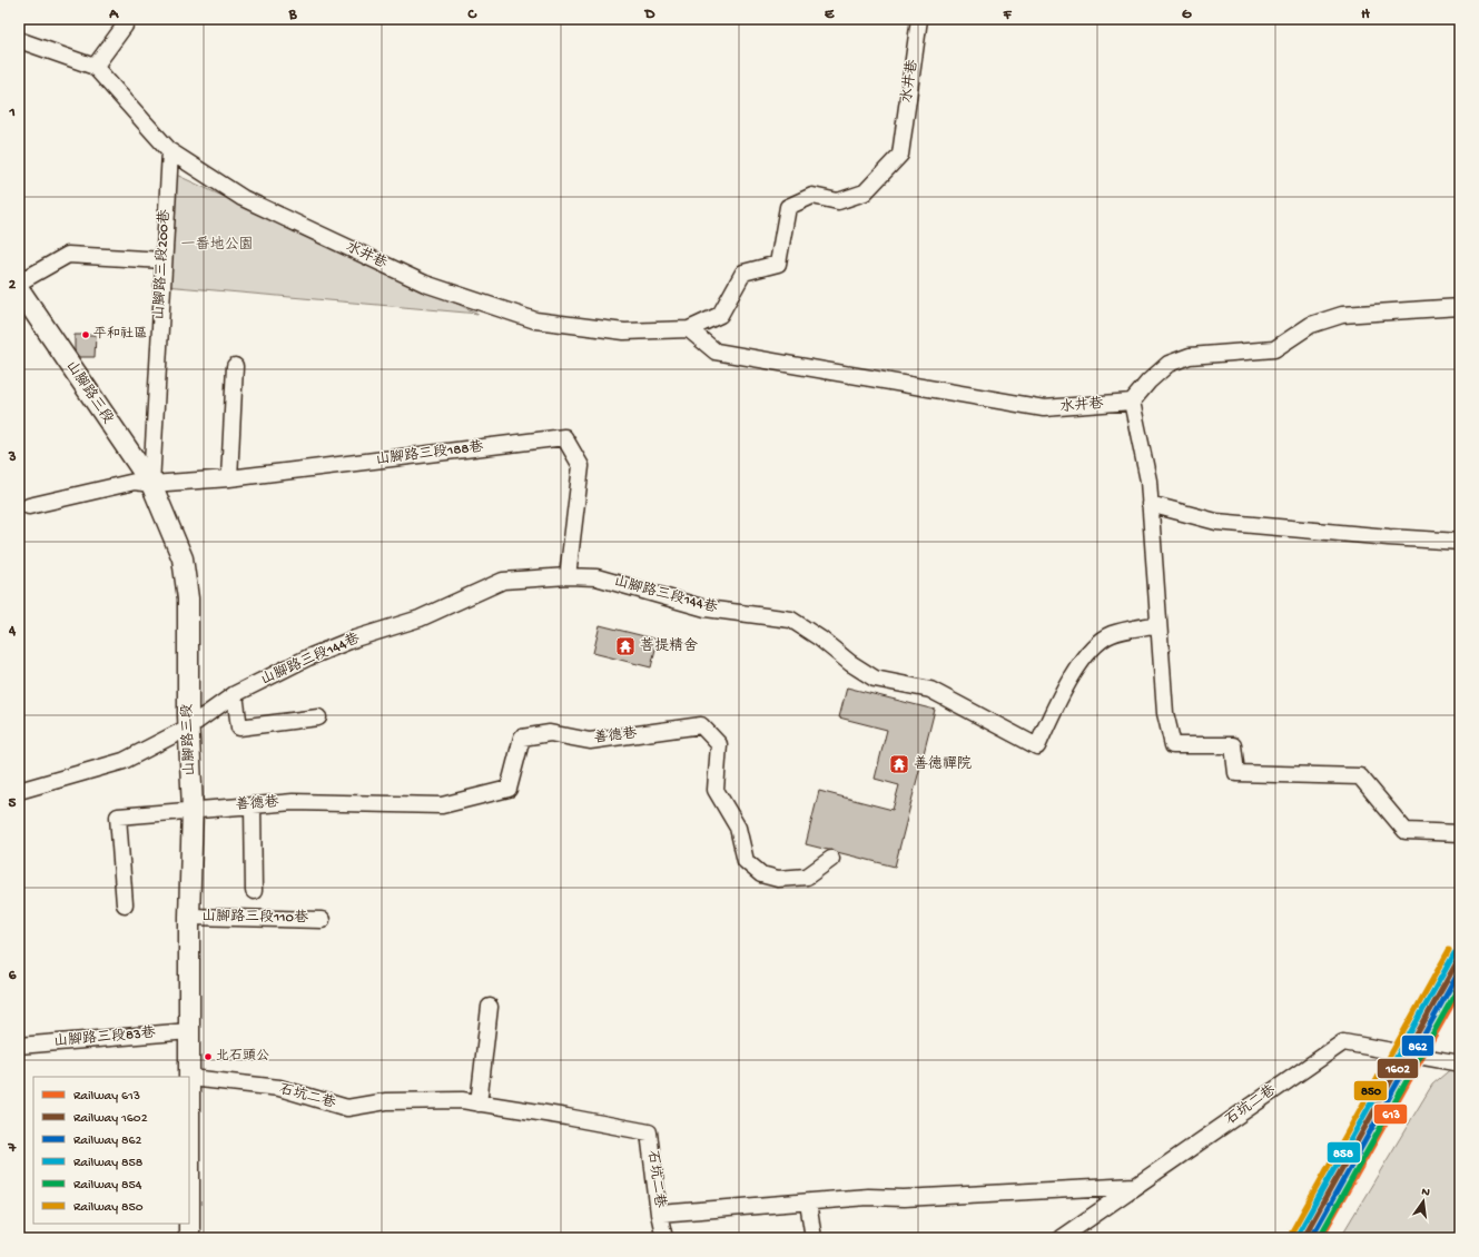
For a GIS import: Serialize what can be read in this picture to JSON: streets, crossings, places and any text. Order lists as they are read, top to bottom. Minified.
{"streets":{"main road":["山腳路三段"],"street":["水井巷","山腳路三段200巷","山腳路三段188巷","山腳路三段144巷","善德巷","山腳路三段110巷","山腳路三段83巷","石坑二巷"]},"crossings":[["水井巷","山腳路三段200巷"],["山腳路三段200巷","山腳路三段"],["山腳路三段200巷","山腳路三段188巷"],["山腳路三段","山腳路三段188巷"],["山腳路三段","山腳路三段144巷"],["山腳路三段","善德巷"],["山腳路三段","山腳路三段110巷"],["山腳路三段","山腳路三段83巷"],["山腳路三段","石坑二巷"],["山腳路三段188巷","山腳路三段144巷"]],"parks":["一番地公園"],"places":{"other":["平和社區","北石頭公"],"temple":["菩提精舍","善德禪院"]},"lines":["rail line 850","rail line 858","rail line 1602","rail line 862","rail line 854","rail line 613"],"legend":["Railway 613","Railway 1602","Railway 862","Railway 858","Railway 854","Railway 850"],"north":"top","grid":{"columns":["A","B","C","D","E","F","G","H"],"rows":["1","2","3","4","5","6","7"]}}
